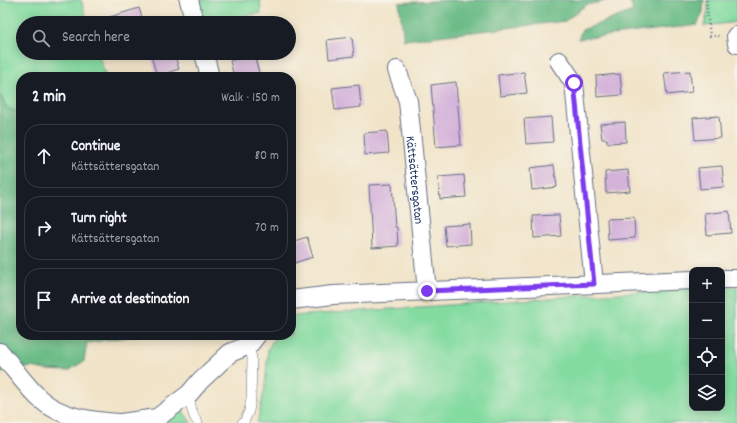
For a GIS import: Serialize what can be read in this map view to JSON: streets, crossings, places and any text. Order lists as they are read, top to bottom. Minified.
{"streets":{"street":["Kättsättersgatan"]},"page":{"search":"Search here","heading":["2 min","Walk · 150 m"],"list":[["Continue","Kättsättersgatan","80 m"],["Turn right","Kättsättersgatan","70 m"],"Arrive at destination"],"map_buttons":["+","−"]}}
